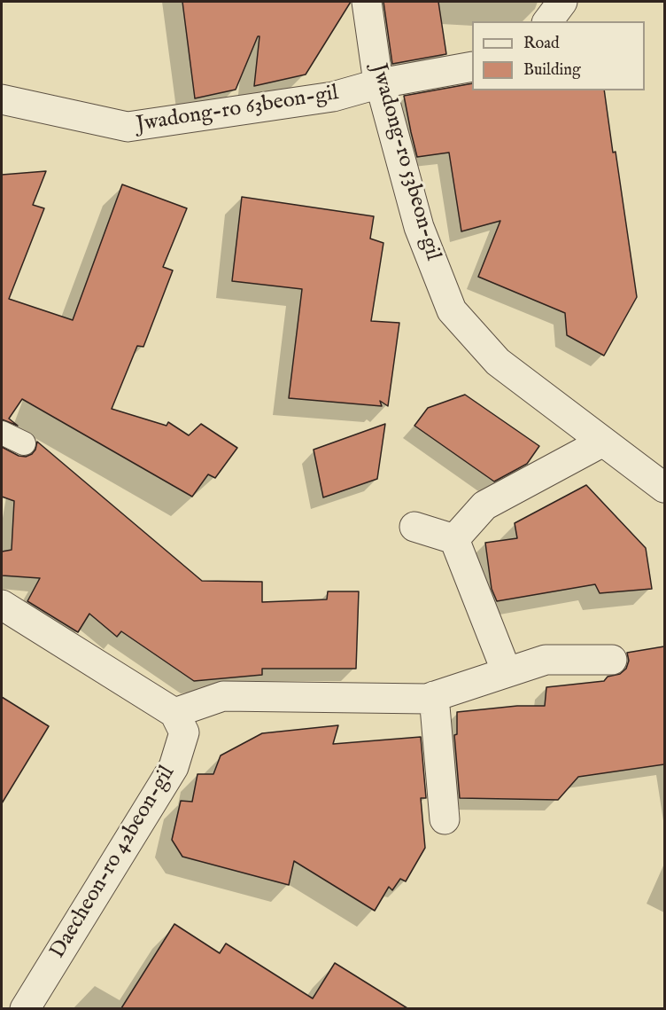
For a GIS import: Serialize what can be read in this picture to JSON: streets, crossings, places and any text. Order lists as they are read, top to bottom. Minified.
{"streets":{"street":["Jwadong-ro 63beon-gil","Jwadong-ro 53beon-gil","Daecheon-ro 42beon-gil"]},"crossings":[["Jwadong-ro 63beon-gil","Jwadong-ro 53beon-gil"]],"legend":["Road","Building"]}
